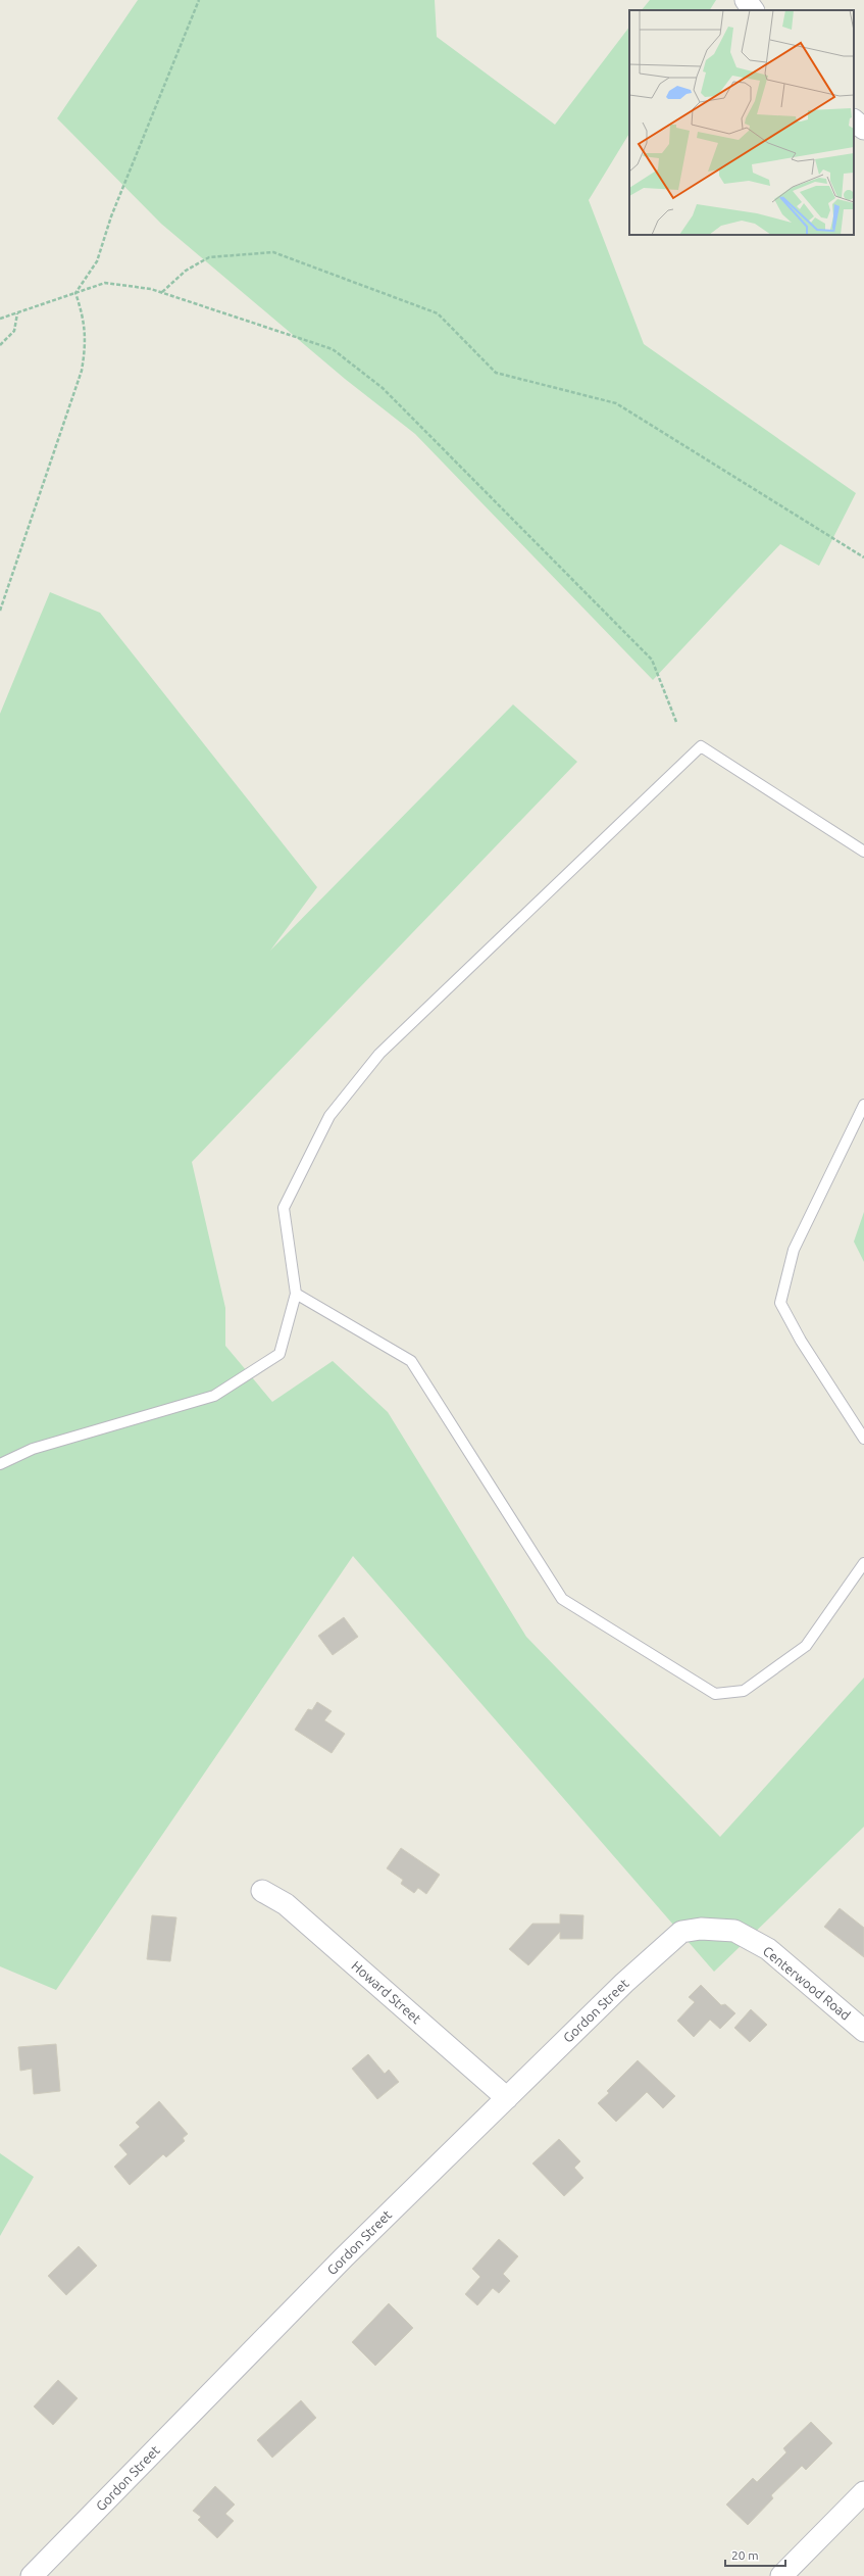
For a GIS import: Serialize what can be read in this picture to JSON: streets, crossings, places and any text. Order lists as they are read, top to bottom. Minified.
{"streets":{"street":["Centerwood Road","Howard Street","Gordon Street"]},"crossings":[["Centerwood Road","Gordon Street"],["Howard Street","Gordon Street"]],"scale_bar":"20 m"}
